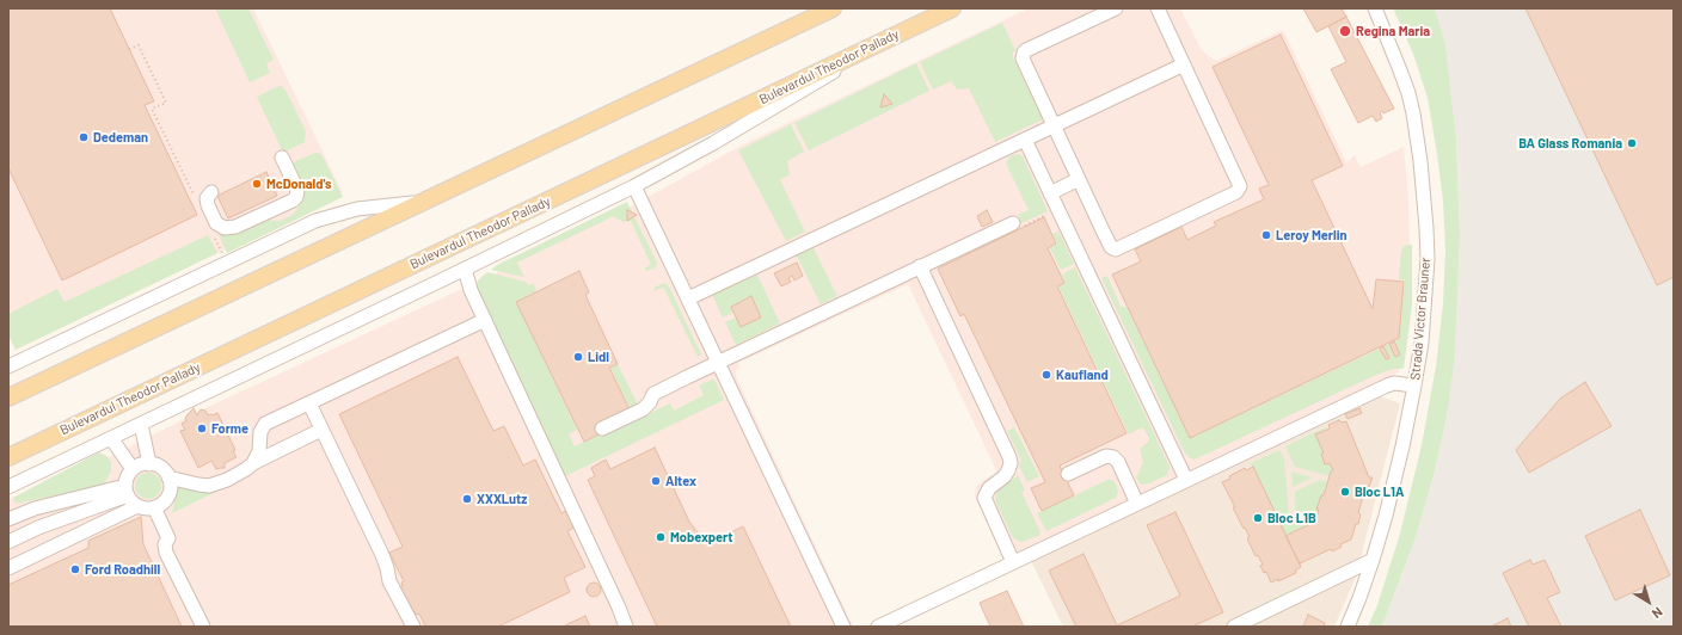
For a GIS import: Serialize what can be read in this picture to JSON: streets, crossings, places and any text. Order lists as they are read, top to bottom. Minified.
{"streets":{"main road":["Bulevardul Theodor Pallady"],"street":["Strada Victor Brauner"]},"places":["Regina Maria","Dedeman","BA Glass Romania","McDonald's","Leroy Merlin","Lidl","Kaufland","Forme","Altex","Bloc L1A","XXXLutz","Bloc L1B","Mobexpert","Ford Roadhill"],"north":"bottom right"}
